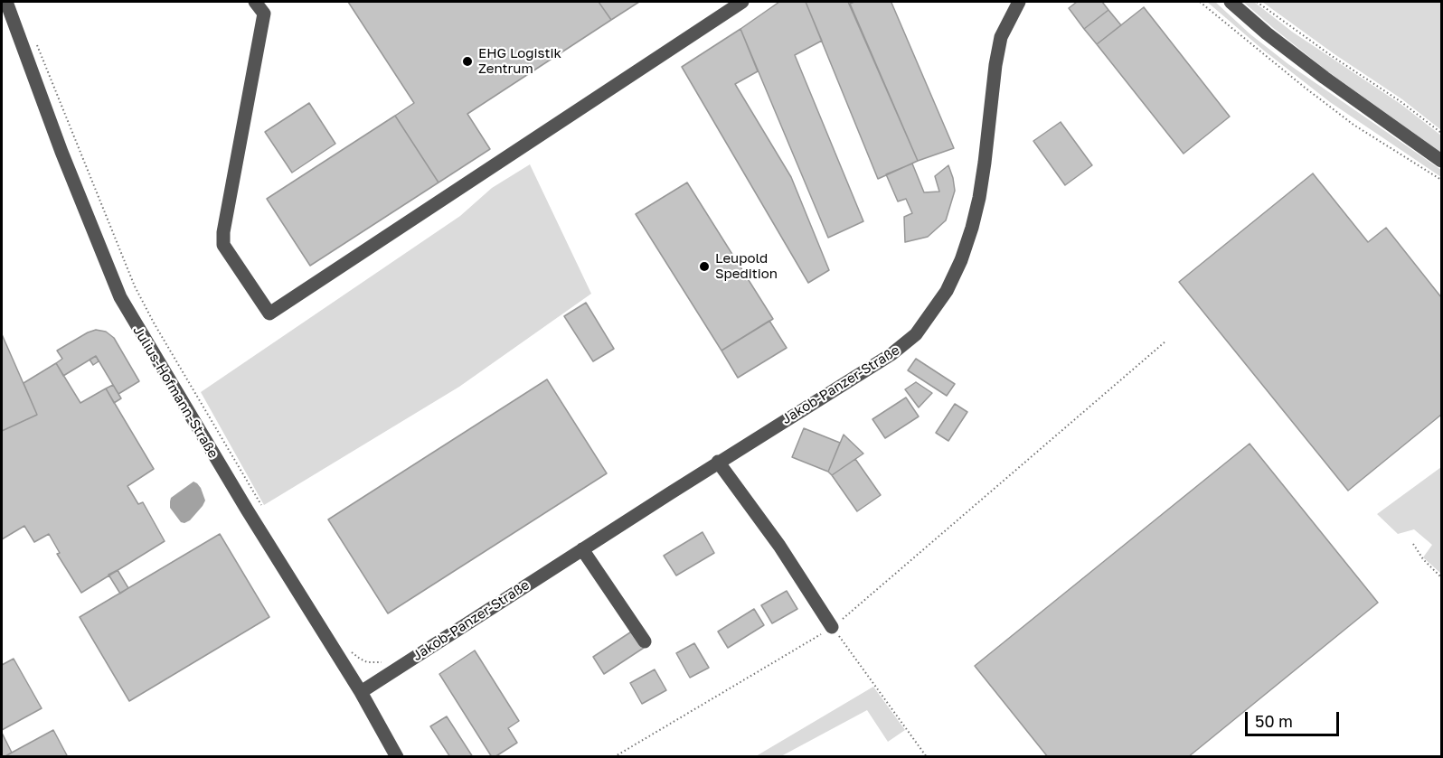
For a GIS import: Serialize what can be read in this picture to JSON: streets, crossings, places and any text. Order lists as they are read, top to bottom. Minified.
{"streets":{"street":["Jakob-Panzer-Straße","Julius-Hofmann-Straße"]},"crossings":[["Jakob-Panzer-Straße","Julius-Hofmann-Straße"]],"places":["EHG Logistik Zentrum","Leupold Spedition"],"scale_bar":"50 m"}
